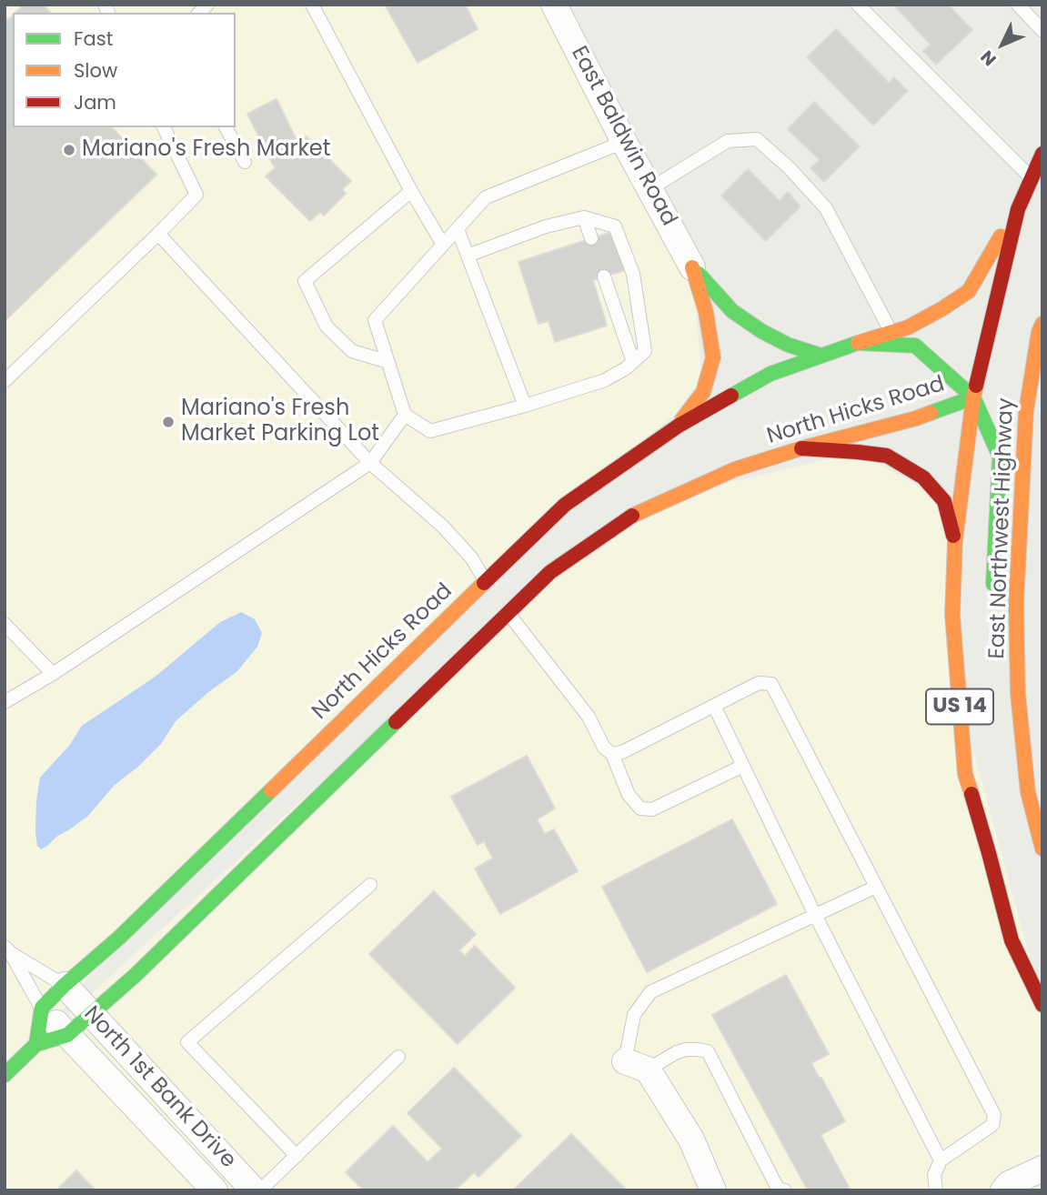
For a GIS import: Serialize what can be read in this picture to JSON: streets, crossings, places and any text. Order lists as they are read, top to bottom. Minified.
{"streets":{"main road":["North Hicks Road","East Northwest Highway","US 14"],"street":["East Baldwin Road","North 1st Bank Drive"]},"crossings":[["North Hicks Road","East Northwest Highway"],["North Hicks Road","North 1st Bank Drive"]],"places":["Mariano's Fresh Market","Mariano's Fresh Market Parking Lot"],"legend":["Fast","Slow","Jam"],"north":"bottom left"}
